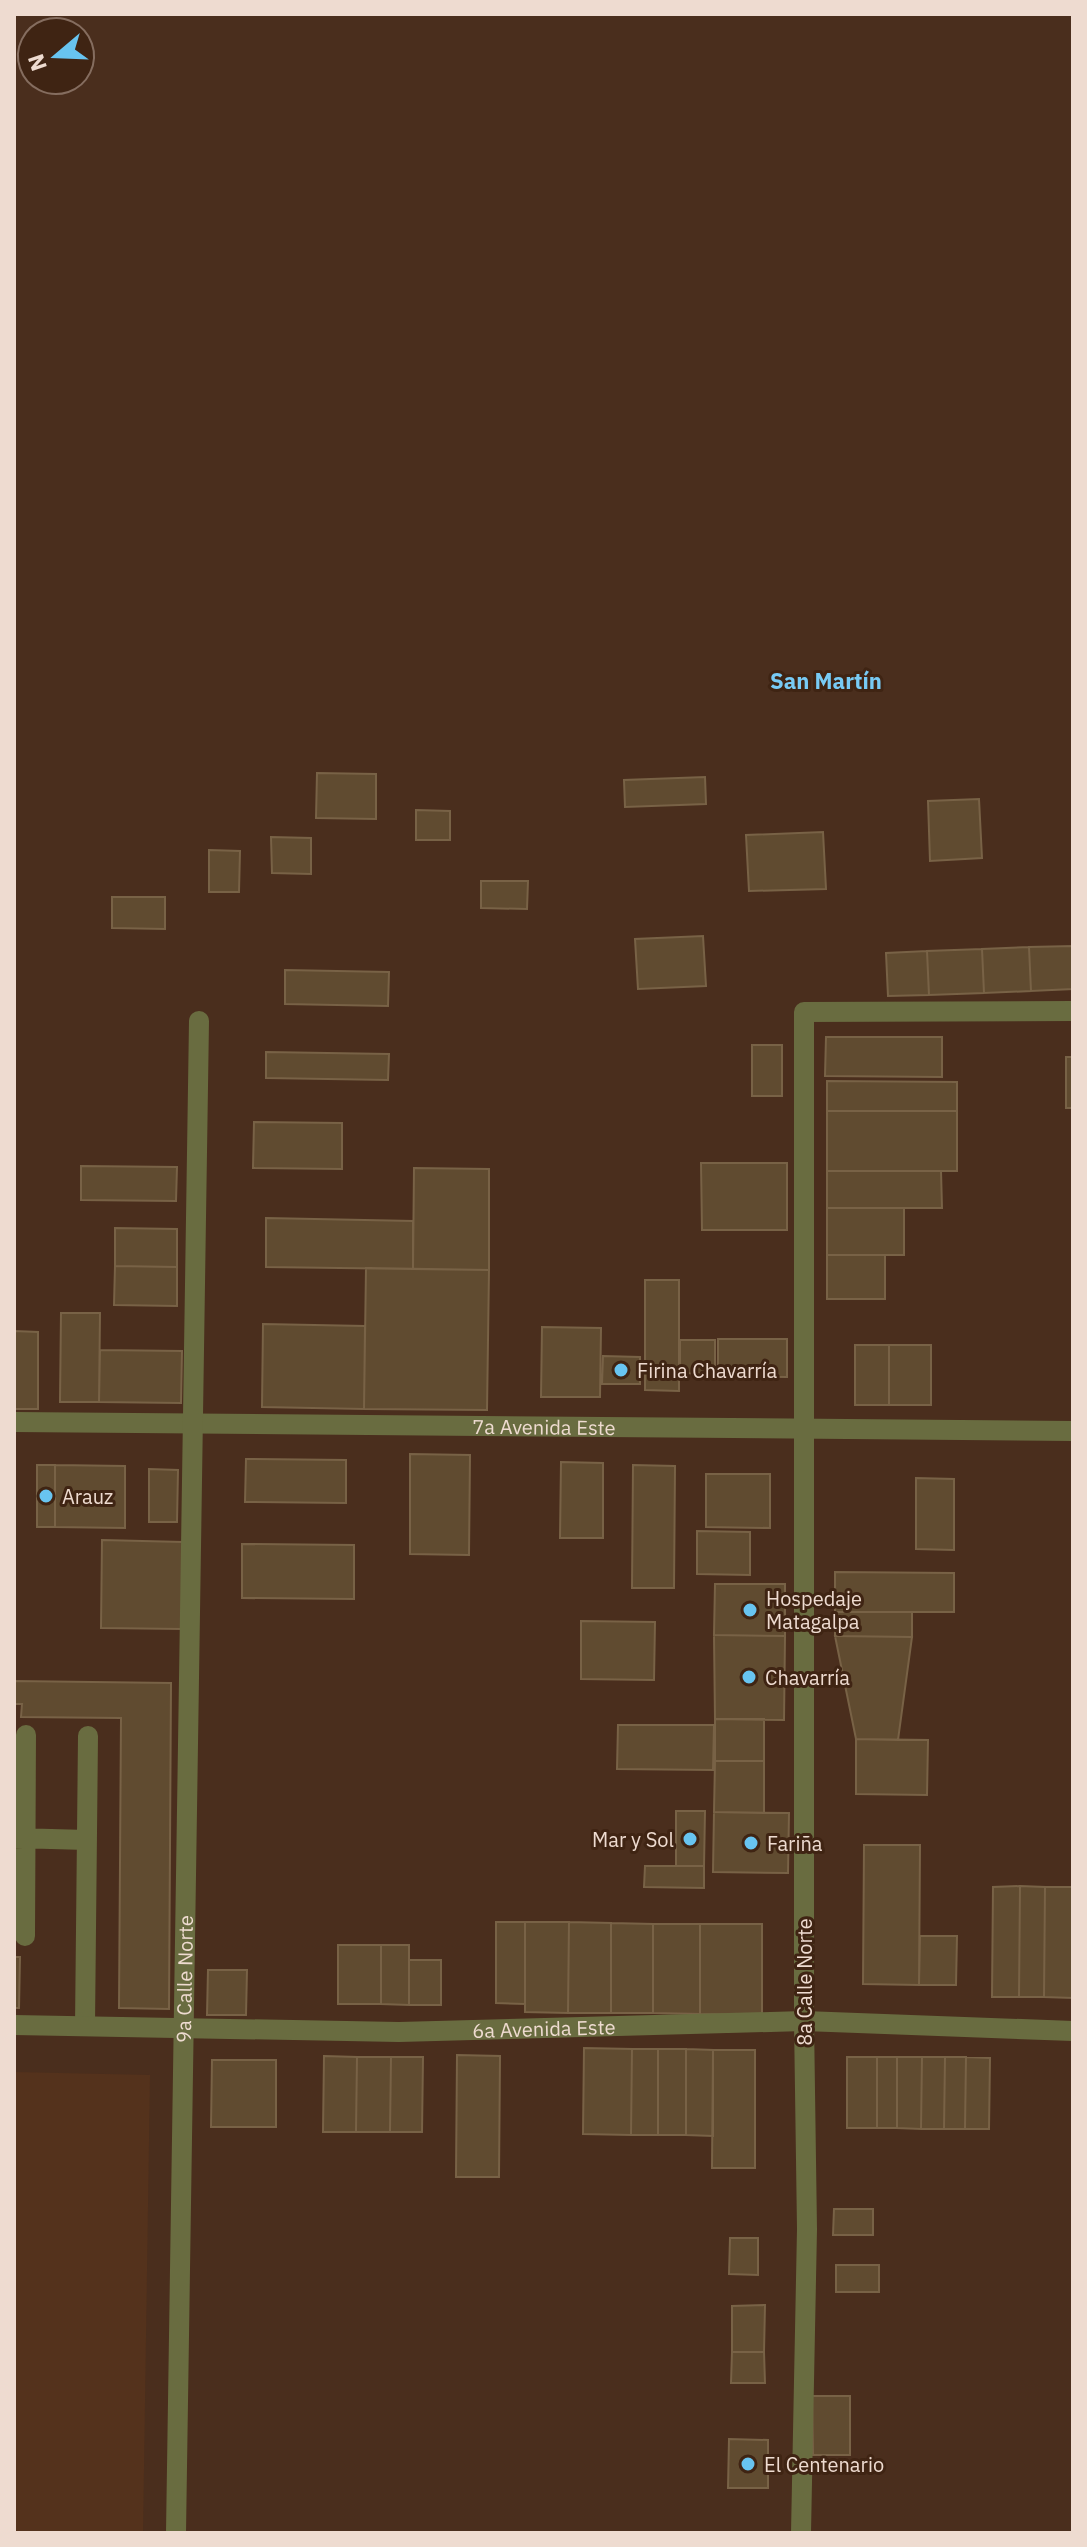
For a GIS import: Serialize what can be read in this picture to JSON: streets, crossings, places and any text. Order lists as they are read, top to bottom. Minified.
{"streets":{"street":["7a Avenida Este","9a Calle Norte","8a Calle Norte","6a Avenida Este"]},"crossings":[["7a Avenida Este","9a Calle Norte"],["7a Avenida Este","8a Calle Norte"],["9a Calle Norte","6a Avenida Este"],["8a Calle Norte","6a Avenida Este"]],"districts":["San Martín"],"places":["Firina Chavarría","Arauz","Hospedaje Matagalpa","Chavarría","Mar y Sol","Fariña","El Centenario"],"north":"left"}
